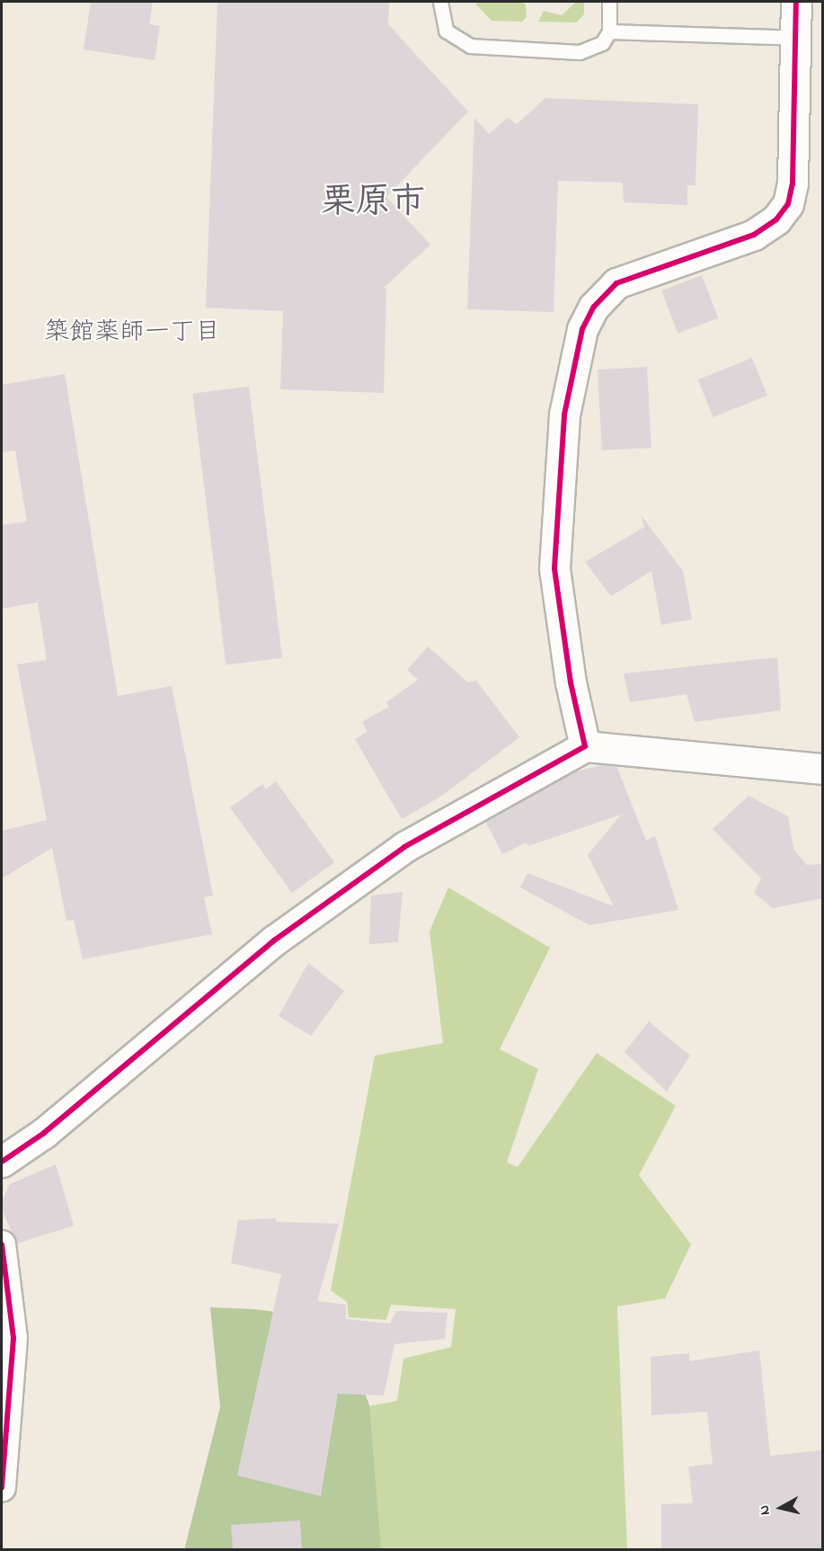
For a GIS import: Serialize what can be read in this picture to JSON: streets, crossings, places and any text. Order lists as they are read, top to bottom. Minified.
{"districts":["栗原市","築館薬師一丁目"],"north":"left"}
